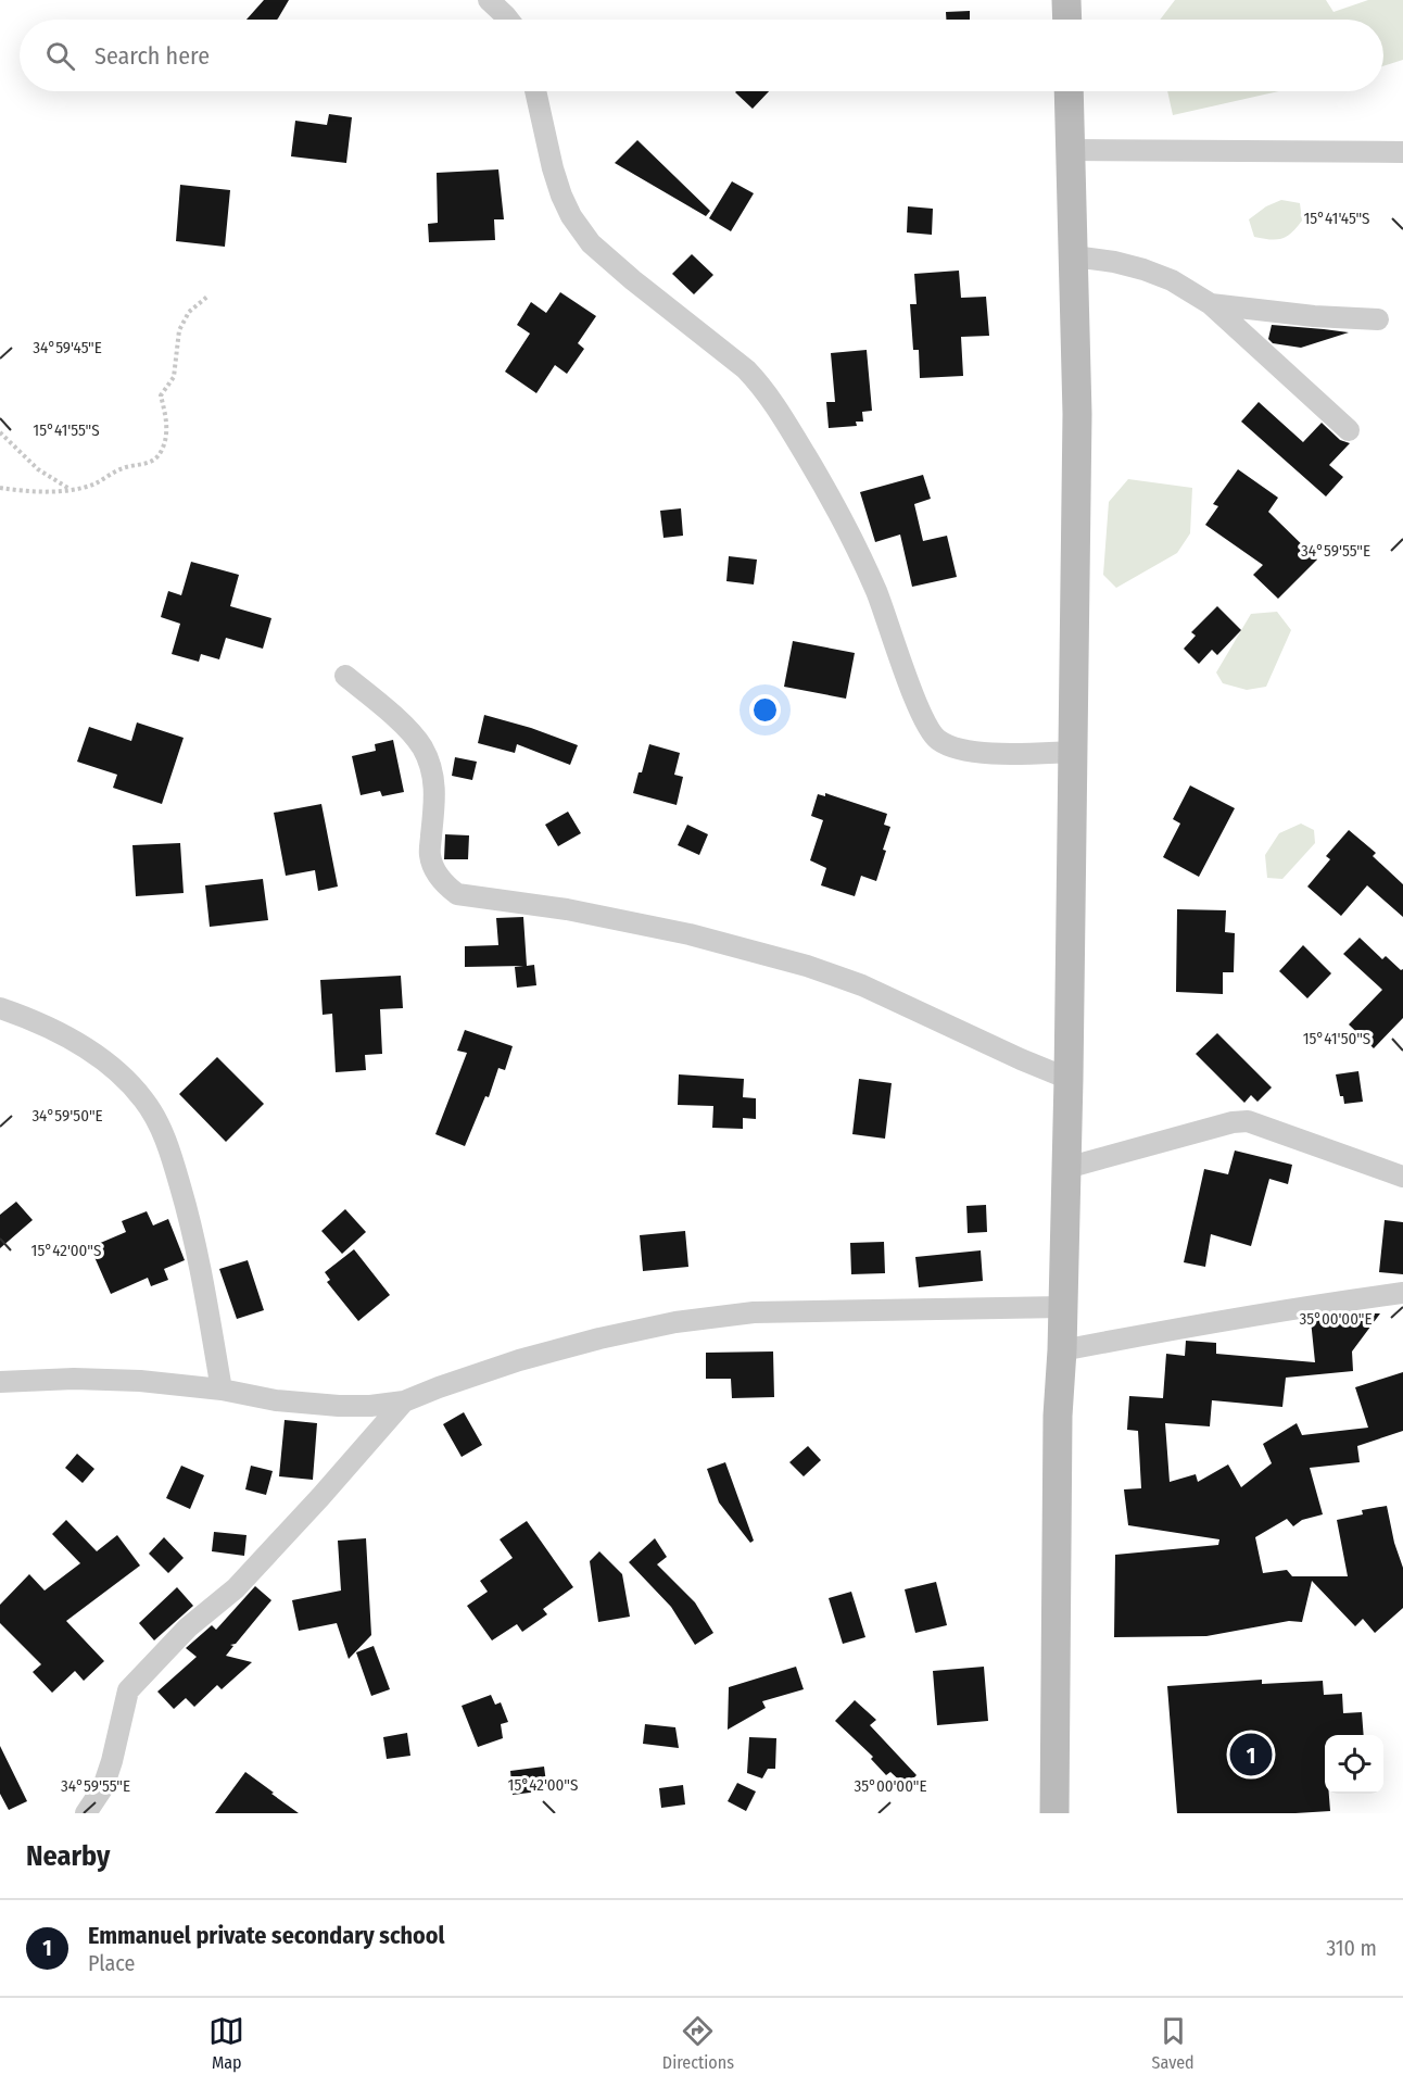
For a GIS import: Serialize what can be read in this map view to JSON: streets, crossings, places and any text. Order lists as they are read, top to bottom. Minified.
{"page":{"search":"Search here","pins":"1","heading":"Nearby","list":[{"mark":"1","name":"Emmanuel private secondary school","note":"Place","value":"310 m"}],"nav":["Map","Directions","Saved"]},"coordinates":["15°41'45\"S","34°59'45\"E","15°41'55\"S","34°59'55\"E","15°41'50\"S","34°59'50\"E","15°42'00\"S","35°00'00\"E"]}
